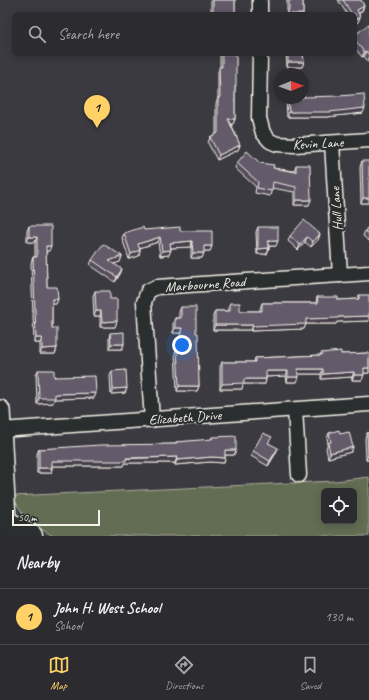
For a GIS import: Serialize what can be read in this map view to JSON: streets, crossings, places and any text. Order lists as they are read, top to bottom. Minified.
{"streets":{"street":["Kevin Lane","Hull Lane","Marbourne Road","Elizabeth Drive"]},"crossings":[["Kevin Lane","Hull Lane"],["Hull Lane","Marbourne Road"],["Marbourne Road","Elizabeth Drive"]],"scale_bar":"50 m","north":"right","page":{"search":"Search here","pins":"1","scale":"50 m","heading":"Nearby","list":[{"mark":"1","name":"John H. West School","note":"School","value":"130 m"}],"nav":["Map","Directions","Saved"]}}
